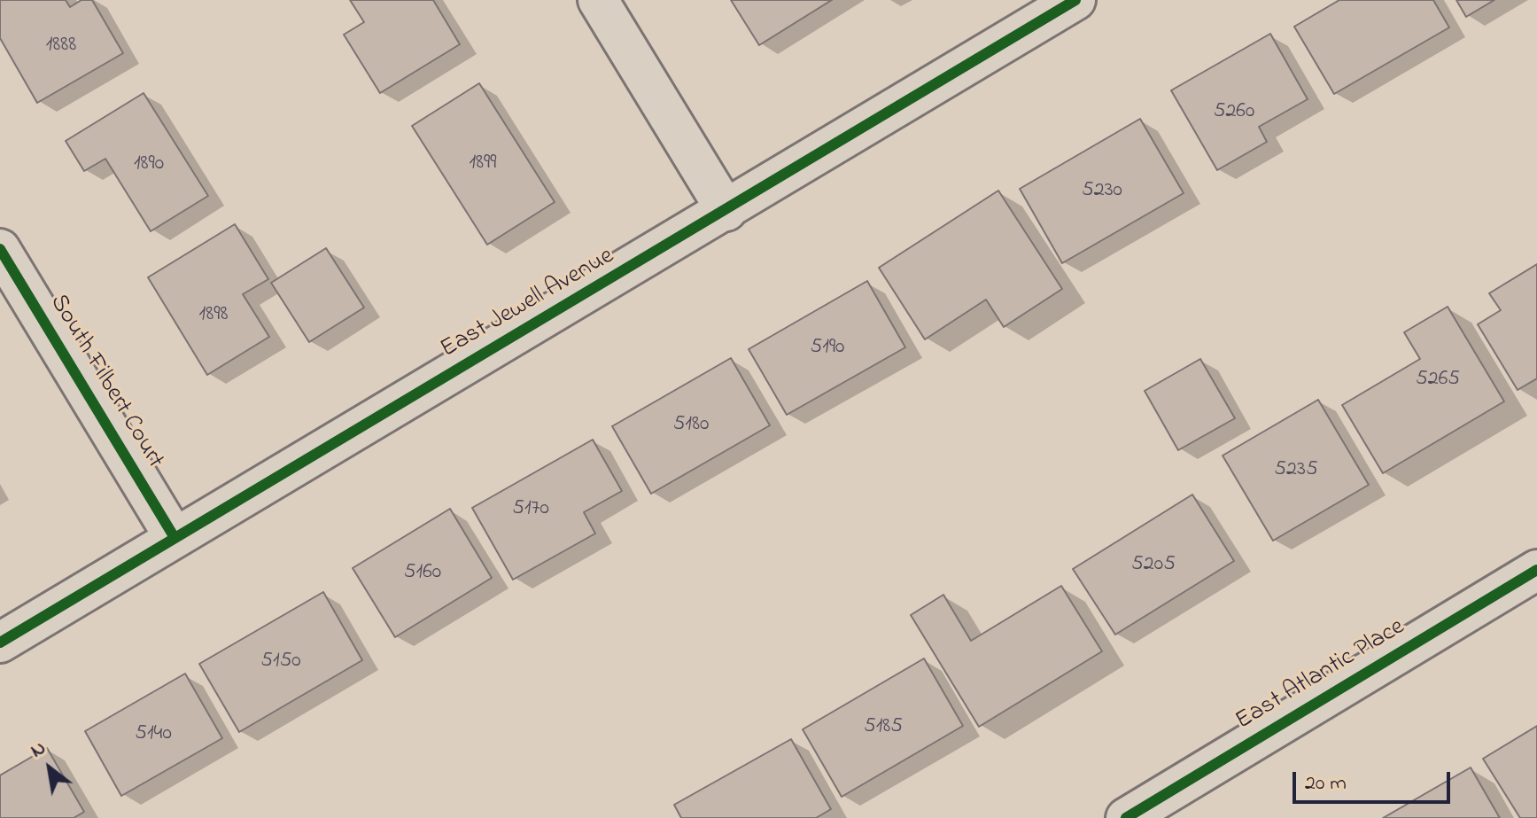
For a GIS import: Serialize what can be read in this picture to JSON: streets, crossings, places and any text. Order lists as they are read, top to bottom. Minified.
{"streets":{"street":["East Jewell Avenue","South Filbert Court","East Atlantic Place"]},"crossings":[["East Jewell Avenue","South Filbert Court"]],"house_numbers":["1888","5260","1899","1890","5230","1898","5190","5265","5180","5235","5170","5205","5160","5150","5185","5140"],"scale_bar":"20 m","north":"top left"}
